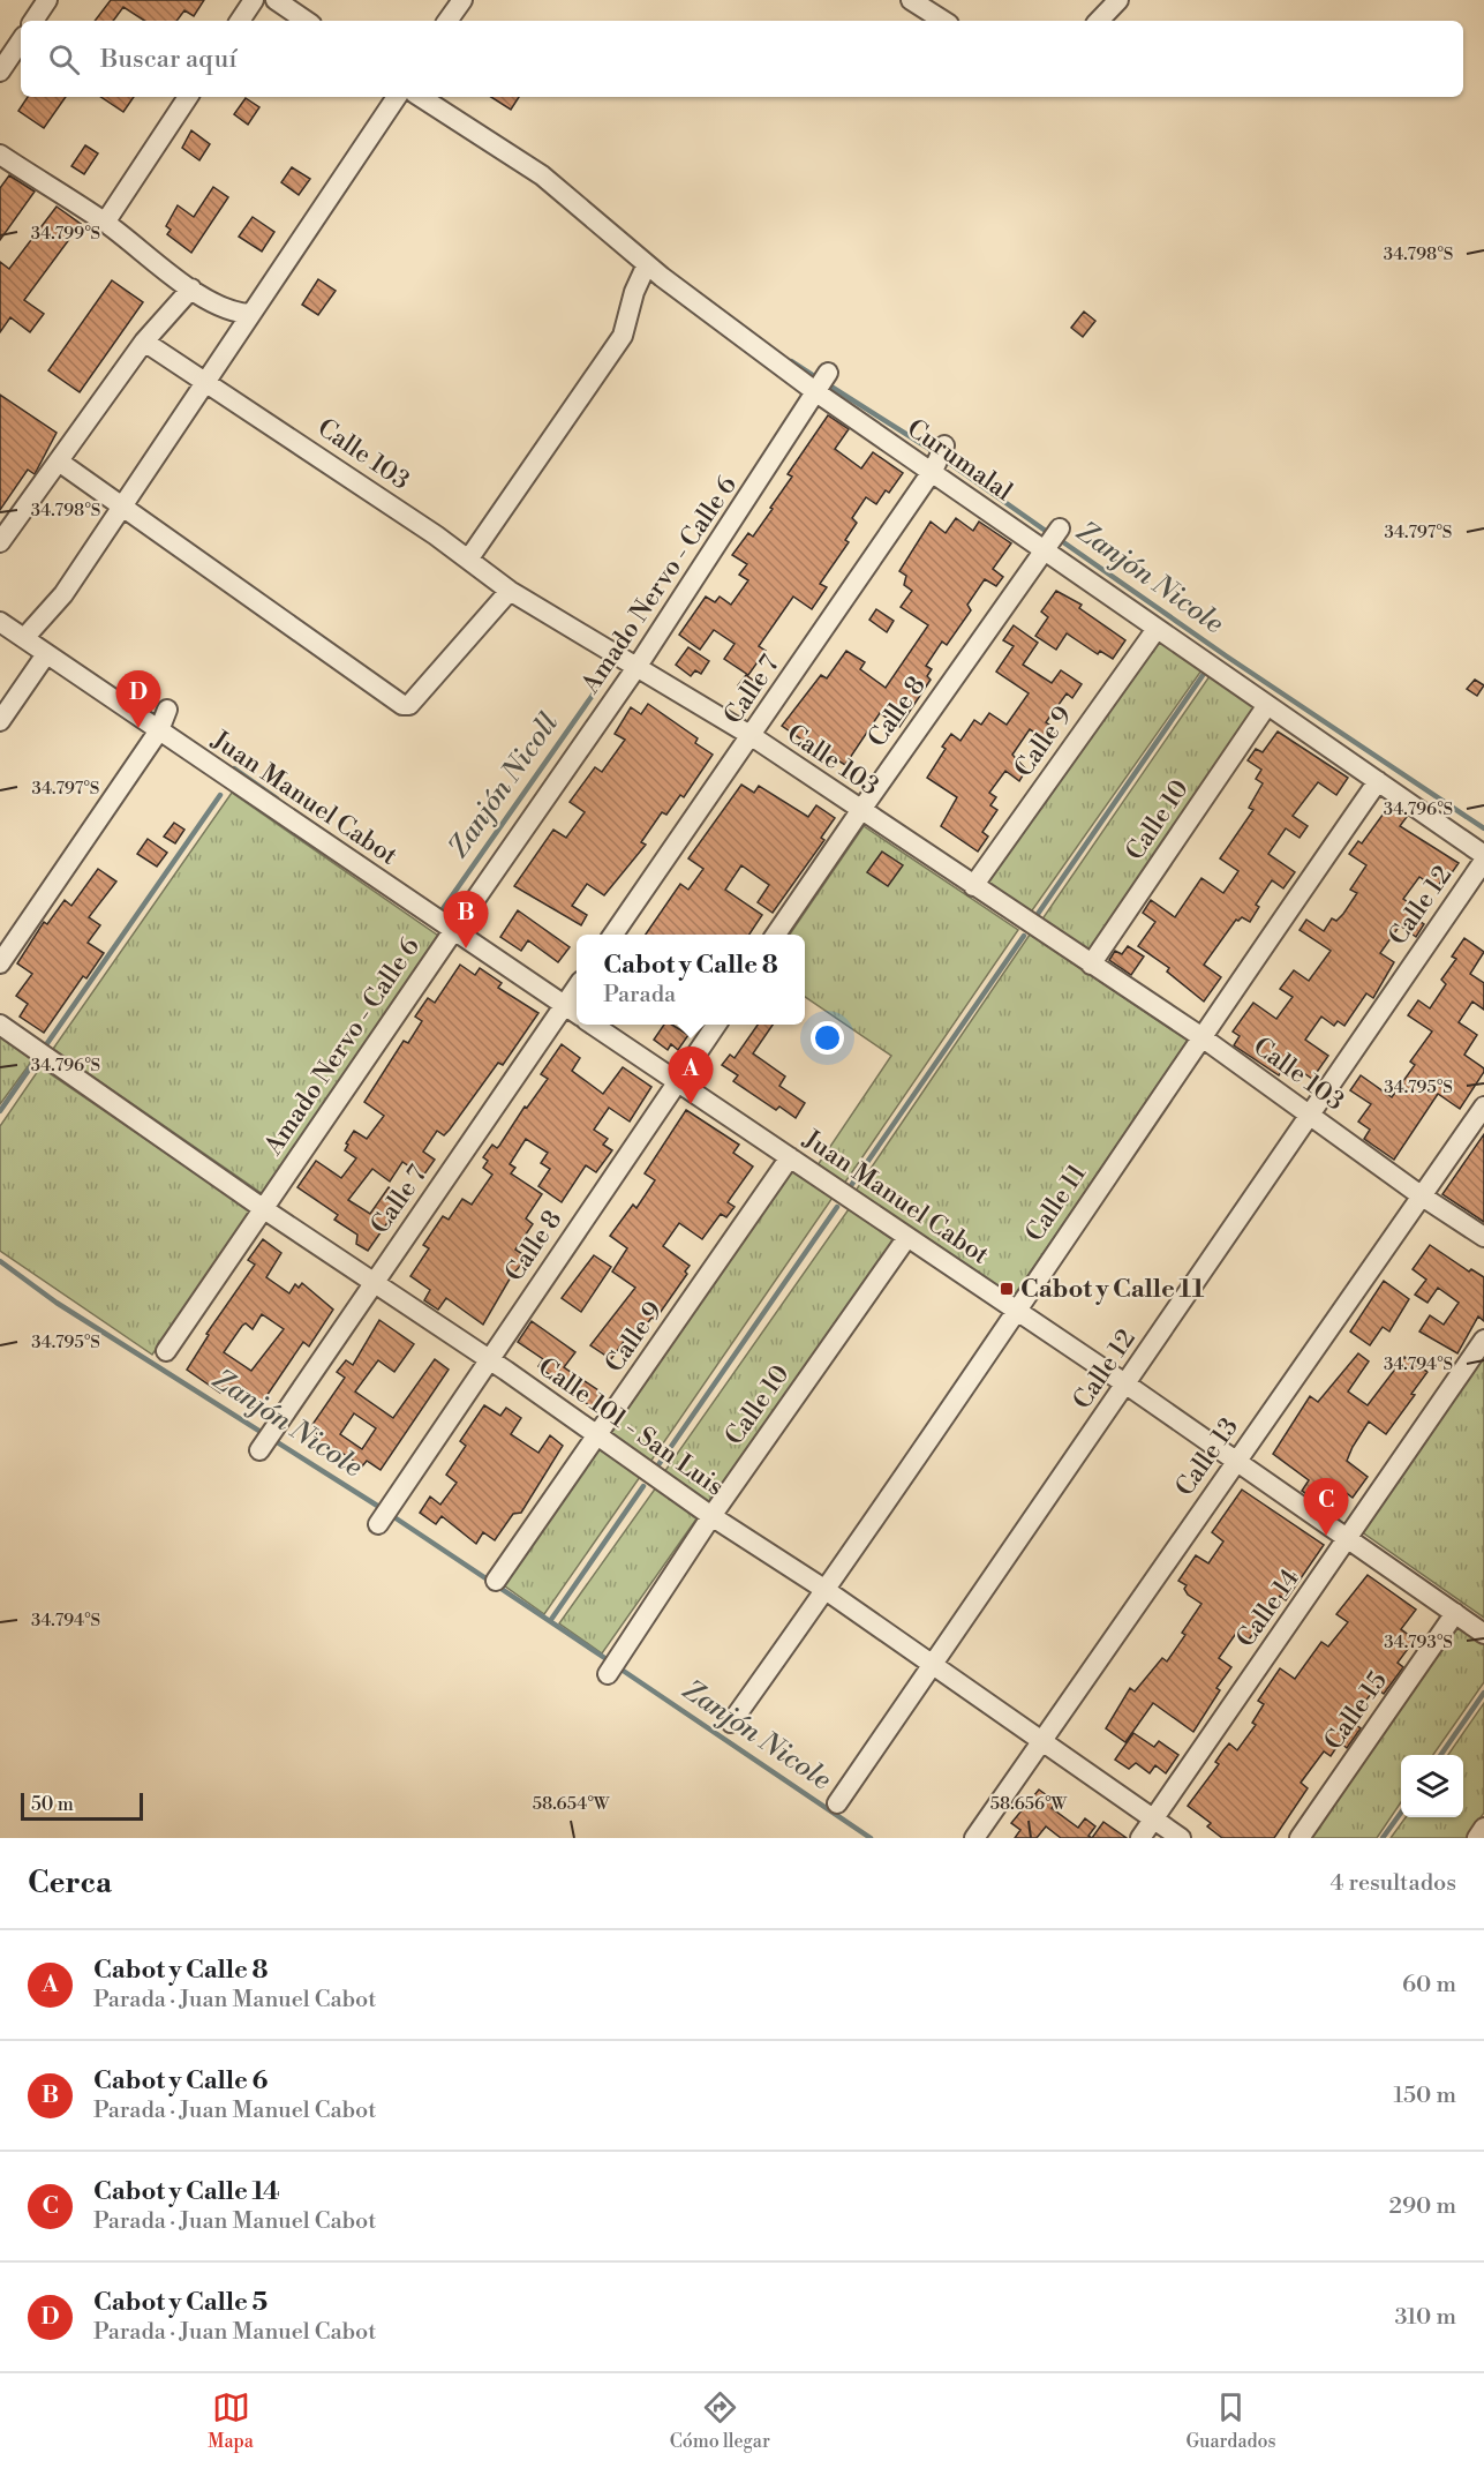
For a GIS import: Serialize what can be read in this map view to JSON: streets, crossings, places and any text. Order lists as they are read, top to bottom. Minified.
{"streets":{"street":["Calle 103","Curumalal","Amado Nervo - Calle 6","Calle 7","Calle 8","Calle 9","Juan Manuel Cabot","Calle 10","Calle 12","Calle 11","Calle 101 - San Luis","Calle 13","Calle 14","Calle 15"]},"crossings":[["Calle 103","Amado Nervo - Calle 6"],["Calle 103","Calle 7"],["Calle 103","Calle 8"],["Calle 103","Calle 9"],["Calle 103","Calle 10"],["Calle 103","Calle 12"],["Calle 103","Calle 11"],["Calle 103","Calle 13"],["Curumalal","Amado Nervo - Calle 6"],["Curumalal","Calle 7"],["Curumalal","Calle 8"],["Curumalal","Calle 9"],["Curumalal","Calle 10"],["Curumalal","Calle 11"],["Amado Nervo - Calle 6","Juan Manuel Cabot"],["Amado Nervo - Calle 6","Calle 101 - San Luis"],["Calle 7","Juan Manuel Cabot"],["Calle 7","Calle 101 - San Luis"],["Calle 8","Juan Manuel Cabot"],["Calle 8","Calle 101 - San Luis"],["Calle 9","Juan Manuel Cabot"],["Calle 9","Calle 101 - San Luis"],["Juan Manuel Cabot","Calle 10"],["Juan Manuel Cabot","Calle 12"],["Juan Manuel Cabot","Calle 11"],["Juan Manuel Cabot","Calle 13"],["Juan Manuel Cabot","Calle 14"],["Juan Manuel Cabot","Calle 15"],["Calle 10","Calle 101 - San Luis"],["Calle 12","Calle 101 - San Luis"],["Calle 11","Calle 101 - San Luis"],["Calle 101 - San Luis","Calle 13"],["Calle 101 - San Luis","Calle 14"]],"water":["Zanjón Nicole","Zanjón Nicoll"],"places":{"transit":["Cabot y Calle 11"]},"scale_bar":"50 m","page":{"search":"Buscar aquí","pins":["D","B","A","C"],"popup":["Cabot y Calle 8","Parada"],"scale":"50 m","heading":["Cerca","4 resultados"],"list":[{"mark":"A","name":"Cabot y Calle 8","note":"Parada · Juan Manuel Cabot","value":"60 m"},{"mark":"B","name":"Cabot y Calle 6","note":"Parada · Juan Manuel Cabot","value":"150 m"},{"mark":"C","name":"Cabot y Calle 14","note":"Parada · Juan Manuel Cabot","value":"290 m"},{"mark":"D","name":"Cabot y Calle 5","note":"Parada · Juan Manuel Cabot","value":"310 m"}],"nav":["Mapa","Cómo llegar","Guardados"]},"coordinates":["34.799°S","34.798°S","34.797°S","34.796°S","34.795°S","34.794°S","34.793°S","58.654°W","58.656°W"]}
